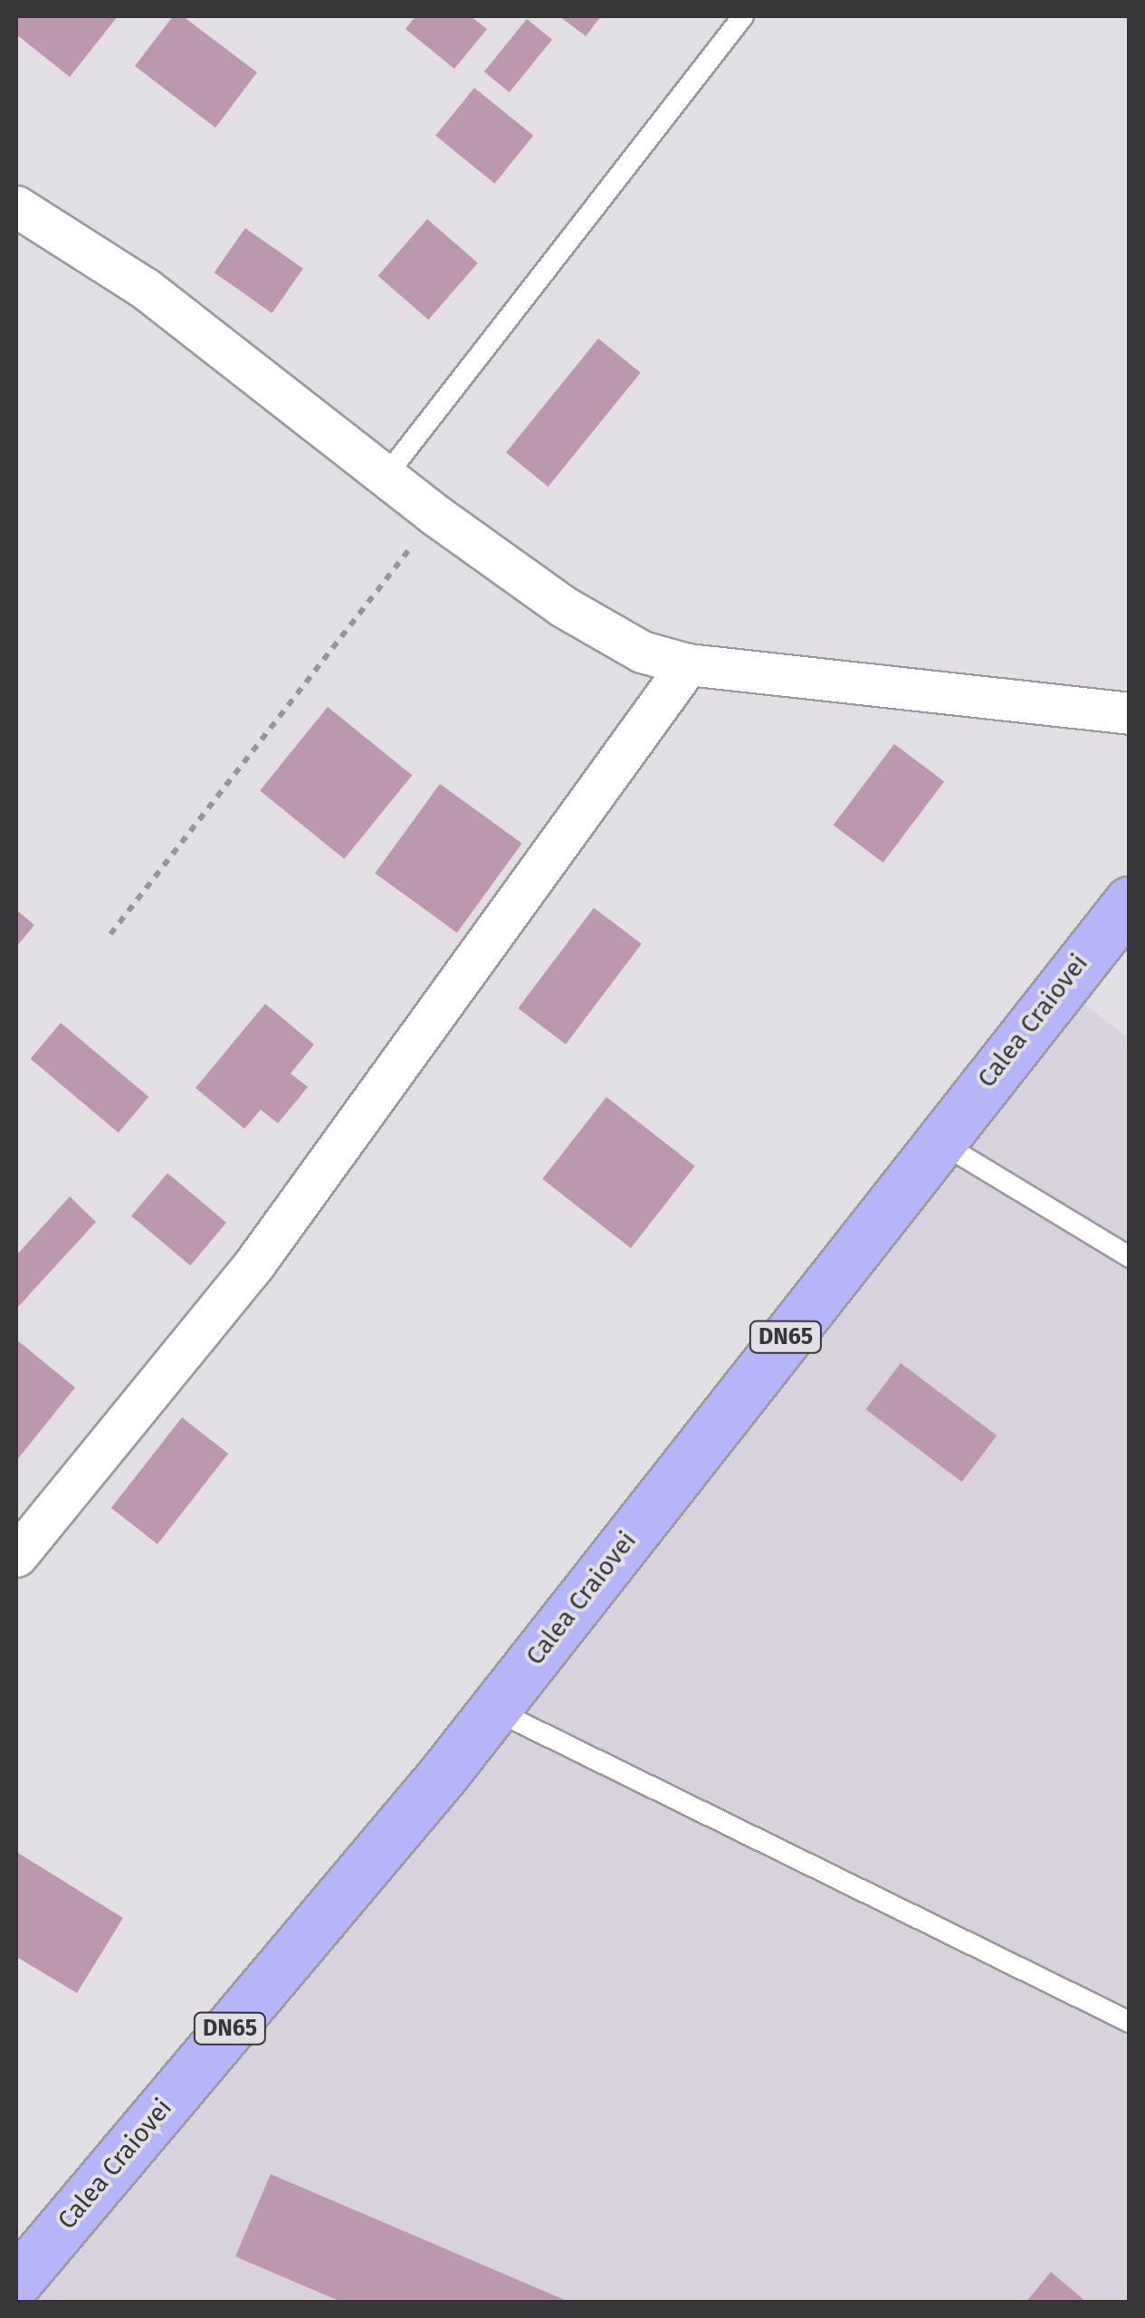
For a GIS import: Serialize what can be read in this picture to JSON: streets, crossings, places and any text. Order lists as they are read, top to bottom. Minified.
{"streets":{"main road":["Calea Craiovei","DN65"]}}
